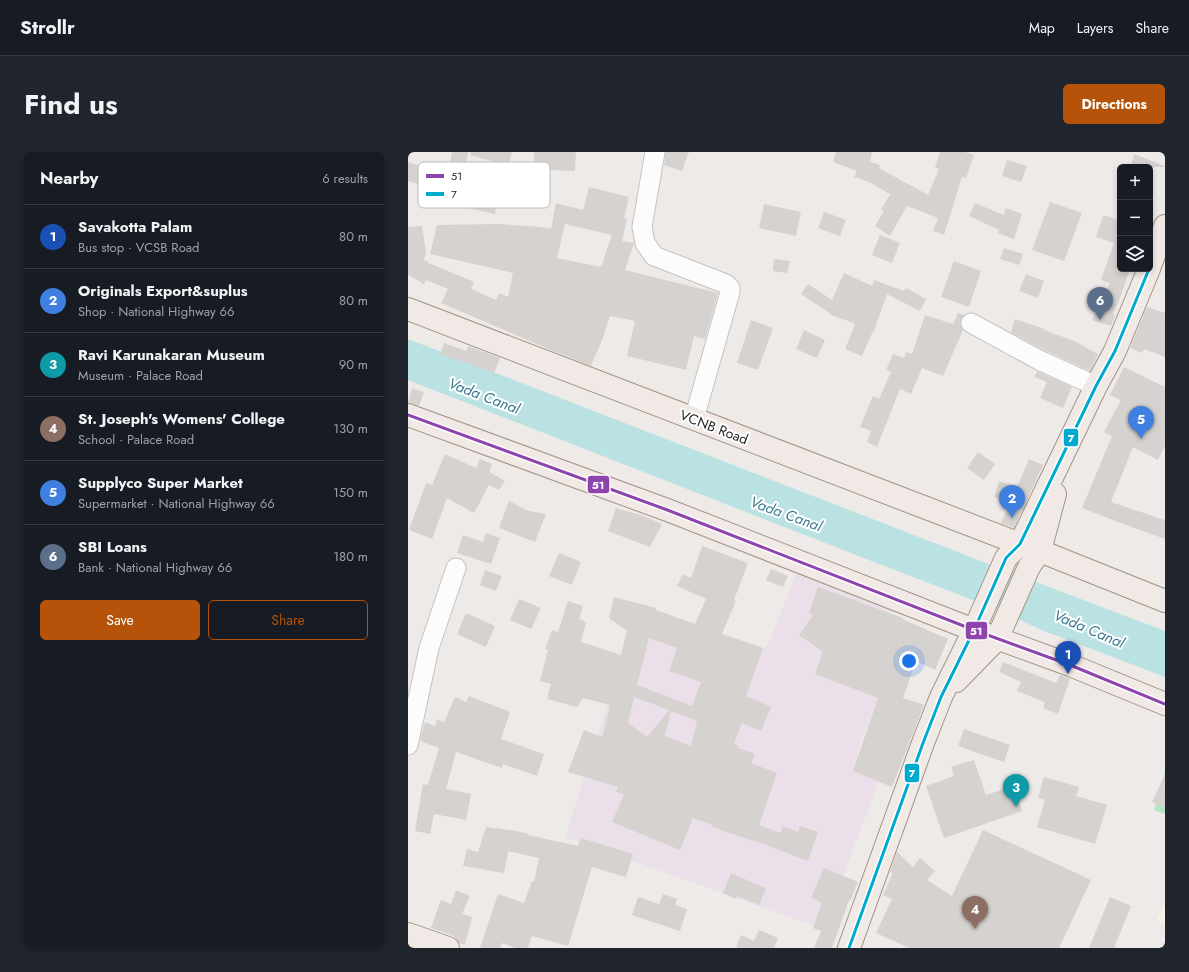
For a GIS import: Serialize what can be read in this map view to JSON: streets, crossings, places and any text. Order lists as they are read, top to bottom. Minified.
{"streets":{"main road":["VCNB Road"]},"water":["Vada Canal"],"lines":["transit line 7","transit line 51"],"legend":["51","7"],"page":{"header":"Strollr","nav":["Map","Layers","Share"],"title":"Find us","buttons":["Directions",["Save","Share"]],"heading":["Nearby","6 results"],"map_buttons":["+","−"],"list":[{"mark":"1","name":"Savakotta Palam","note":"Bus stop · VCSB Road","value":"80 m"},{"mark":"2","name":"Originals Export&suplus","note":"Shop · National Highway 66","value":"80 m"},{"mark":"3","name":"Ravi Karunakaran Museum","note":"Museum · Palace Road","value":"90 m"},{"mark":"4","name":"St. Joseph's Womens' College","note":"School · Palace Road","value":"130 m"},{"mark":"5","name":"Supplyco Super Market","note":"Supermarket · National Highway 66","value":"150 m"},{"mark":"6","name":"SBI Loans","note":"Bank · National Highway 66","value":"180 m"}],"pins":["6","5","2","1","3","4"]}}
